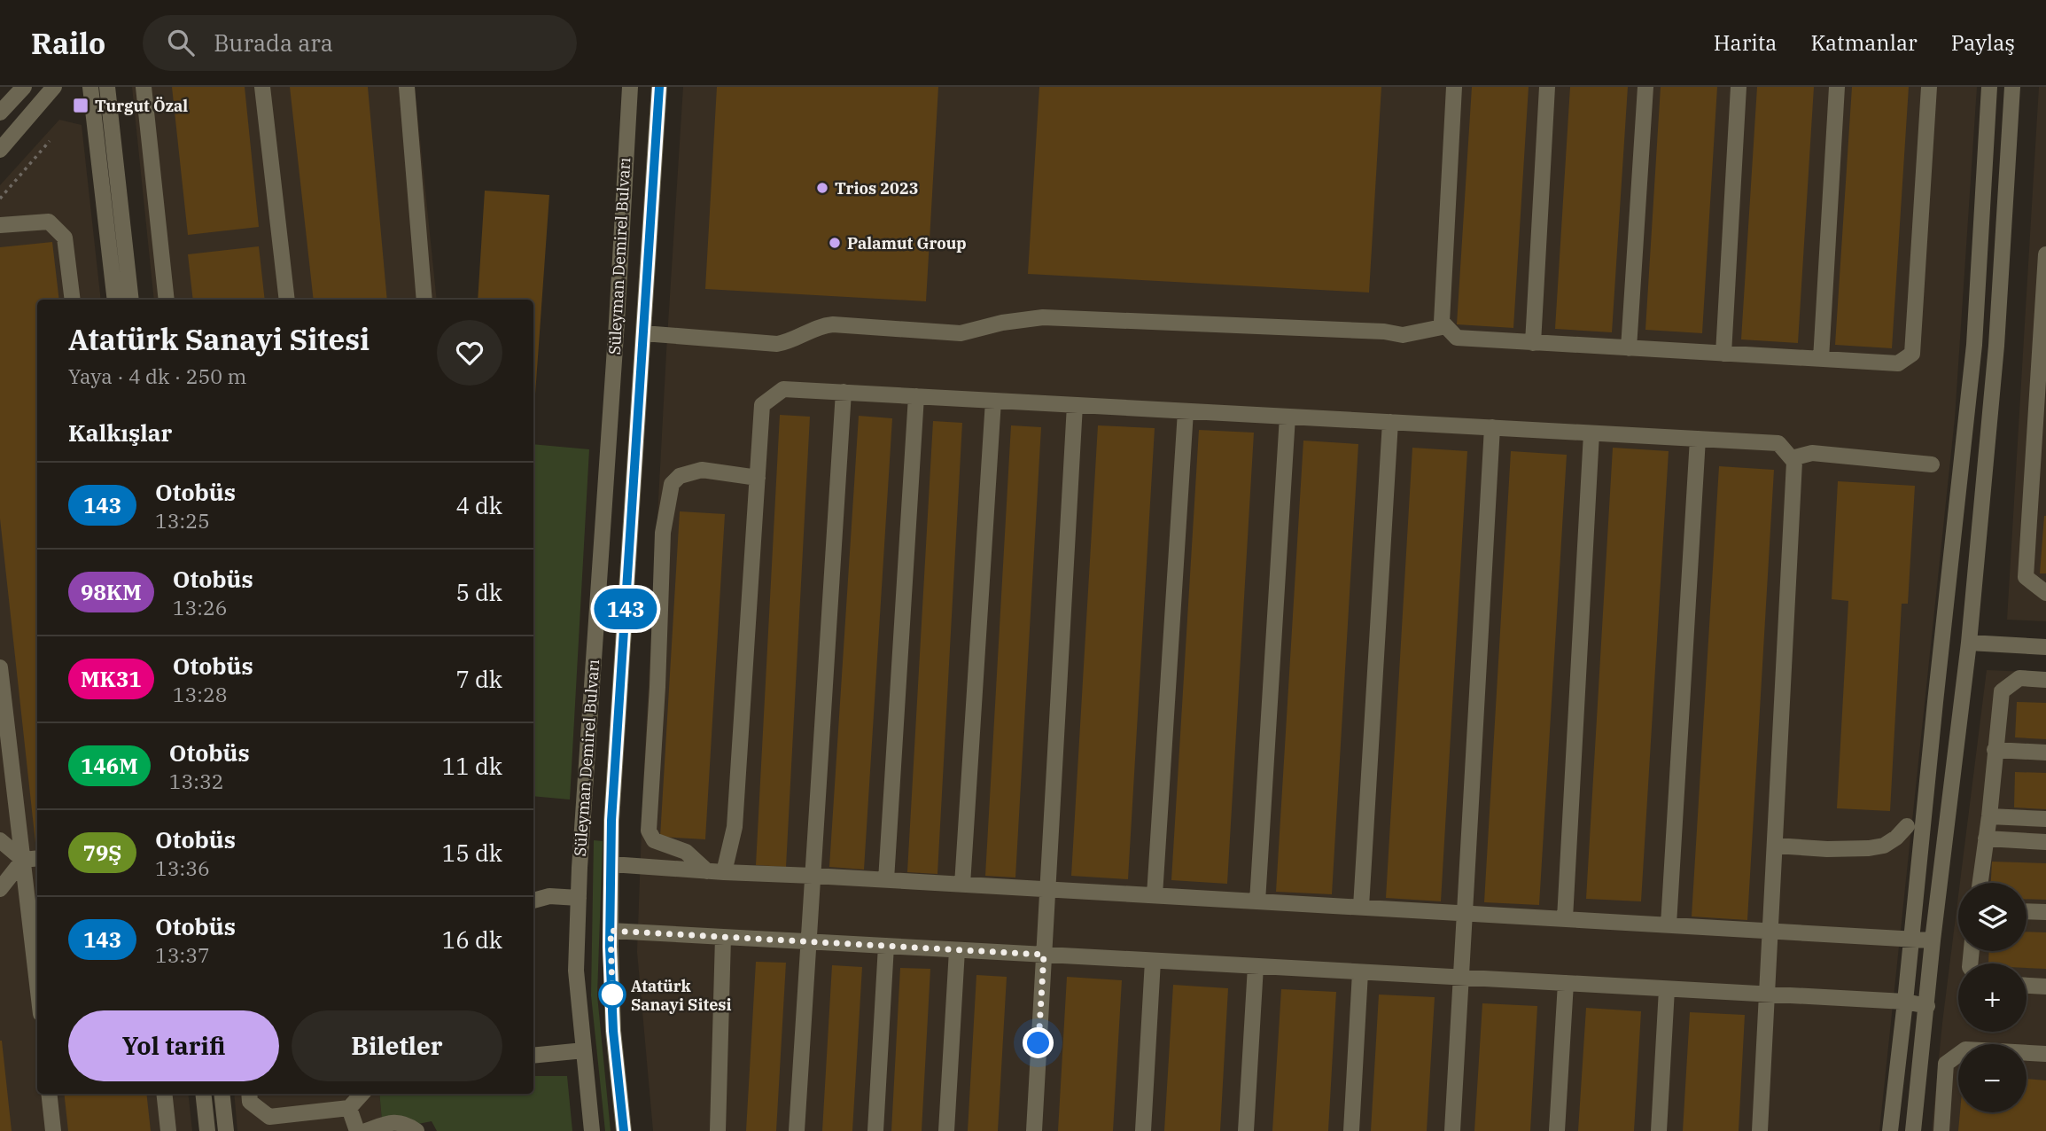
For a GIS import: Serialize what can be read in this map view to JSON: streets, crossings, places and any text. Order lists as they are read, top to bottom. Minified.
{"streets":{"street":["Süleyman Demirel Bulvarı"]},"places":{"transit":["Turgut Özal"],"other":["Trios 2023","Palamut Group","Atatürk Sanayi Sitesi"]},"lines":["bus line 143"],"page":{"header":"Railo","search":"Burada ara","nav":["Harita","Katmanlar","Paylaş"],"on_map":"143","heading":[["Atatürk Sanayi Sitesi","Yaya · 4 dk · 250 m"],"Kalkışlar"],"list":[{"mark":"143","name":"Otobüs","note":"13:25","value":"4 dk"},{"mark":"98KM","name":"Otobüs","note":"13:26","value":"5 dk"},{"mark":"MK31","name":"Otobüs","note":"13:28","value":"7 dk"},{"mark":"146M","name":"Otobüs","note":"13:32","value":"11 dk"},{"mark":"79Ş","name":"Otobüs","note":"13:36","value":"15 dk"},{"mark":"143","name":"Otobüs","note":"13:37","value":"16 dk"}],"map_buttons":["+","−"],"buttons":["Yol tarifi","Biletler"]}}
